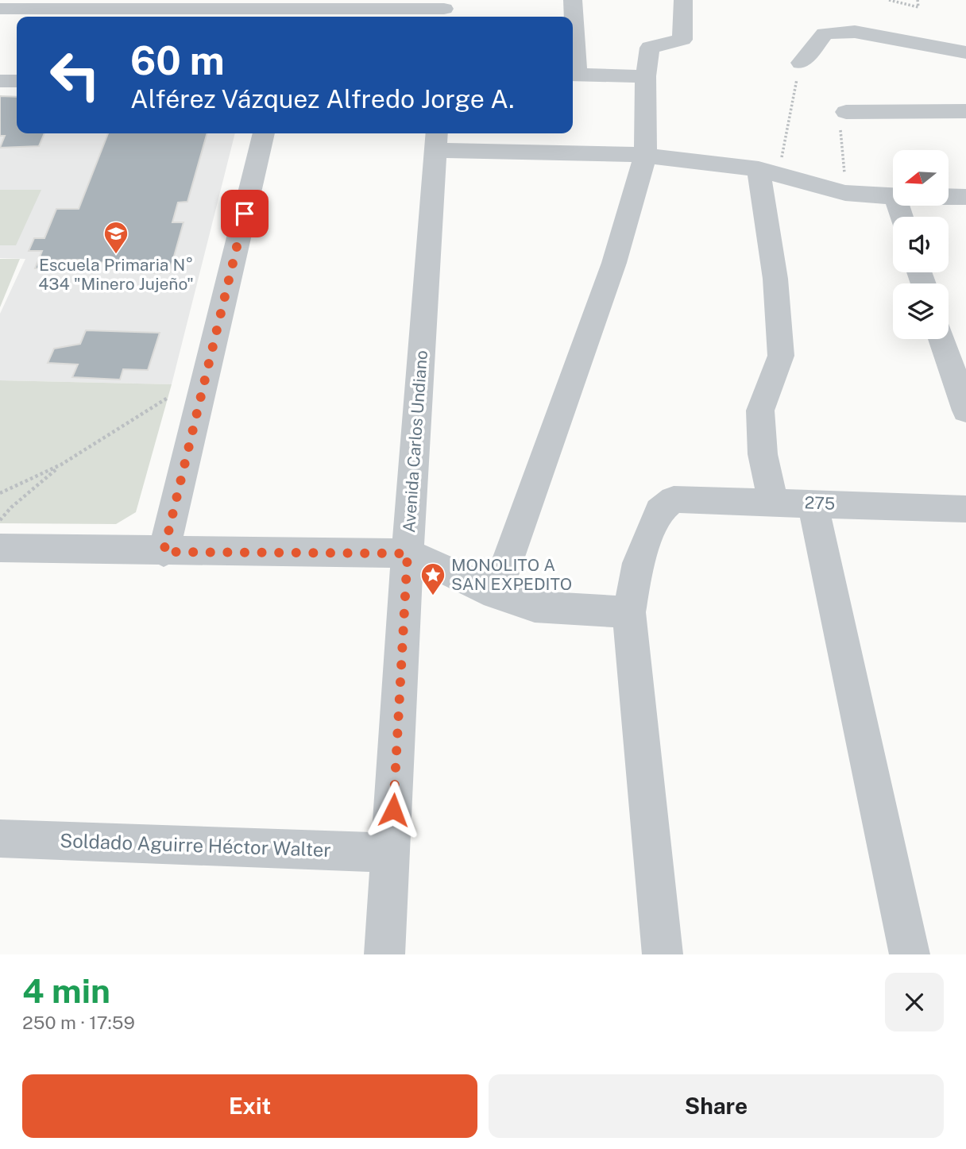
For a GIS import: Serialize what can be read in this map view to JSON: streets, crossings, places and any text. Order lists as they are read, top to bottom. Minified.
{"streets":{"street":["Avenida Carlos Undiano","275","Soldado Aguirre Héctor Walter"]},"crossings":[["Avenida Carlos Undiano","Soldado Aguirre Héctor Walter"]],"places":{"school or university":["Escuela Primaria N° 434 \"Minero Jujeño\""],"place":["MONOLITO A SAN EXPEDITO"]},"north":"left","page":{"turn":["60 m","Alférez Vázquez Alfredo Jorge A."],"heading":["4 min","250 m · 17:59"],"buttons":["Exit","Share"]}}
